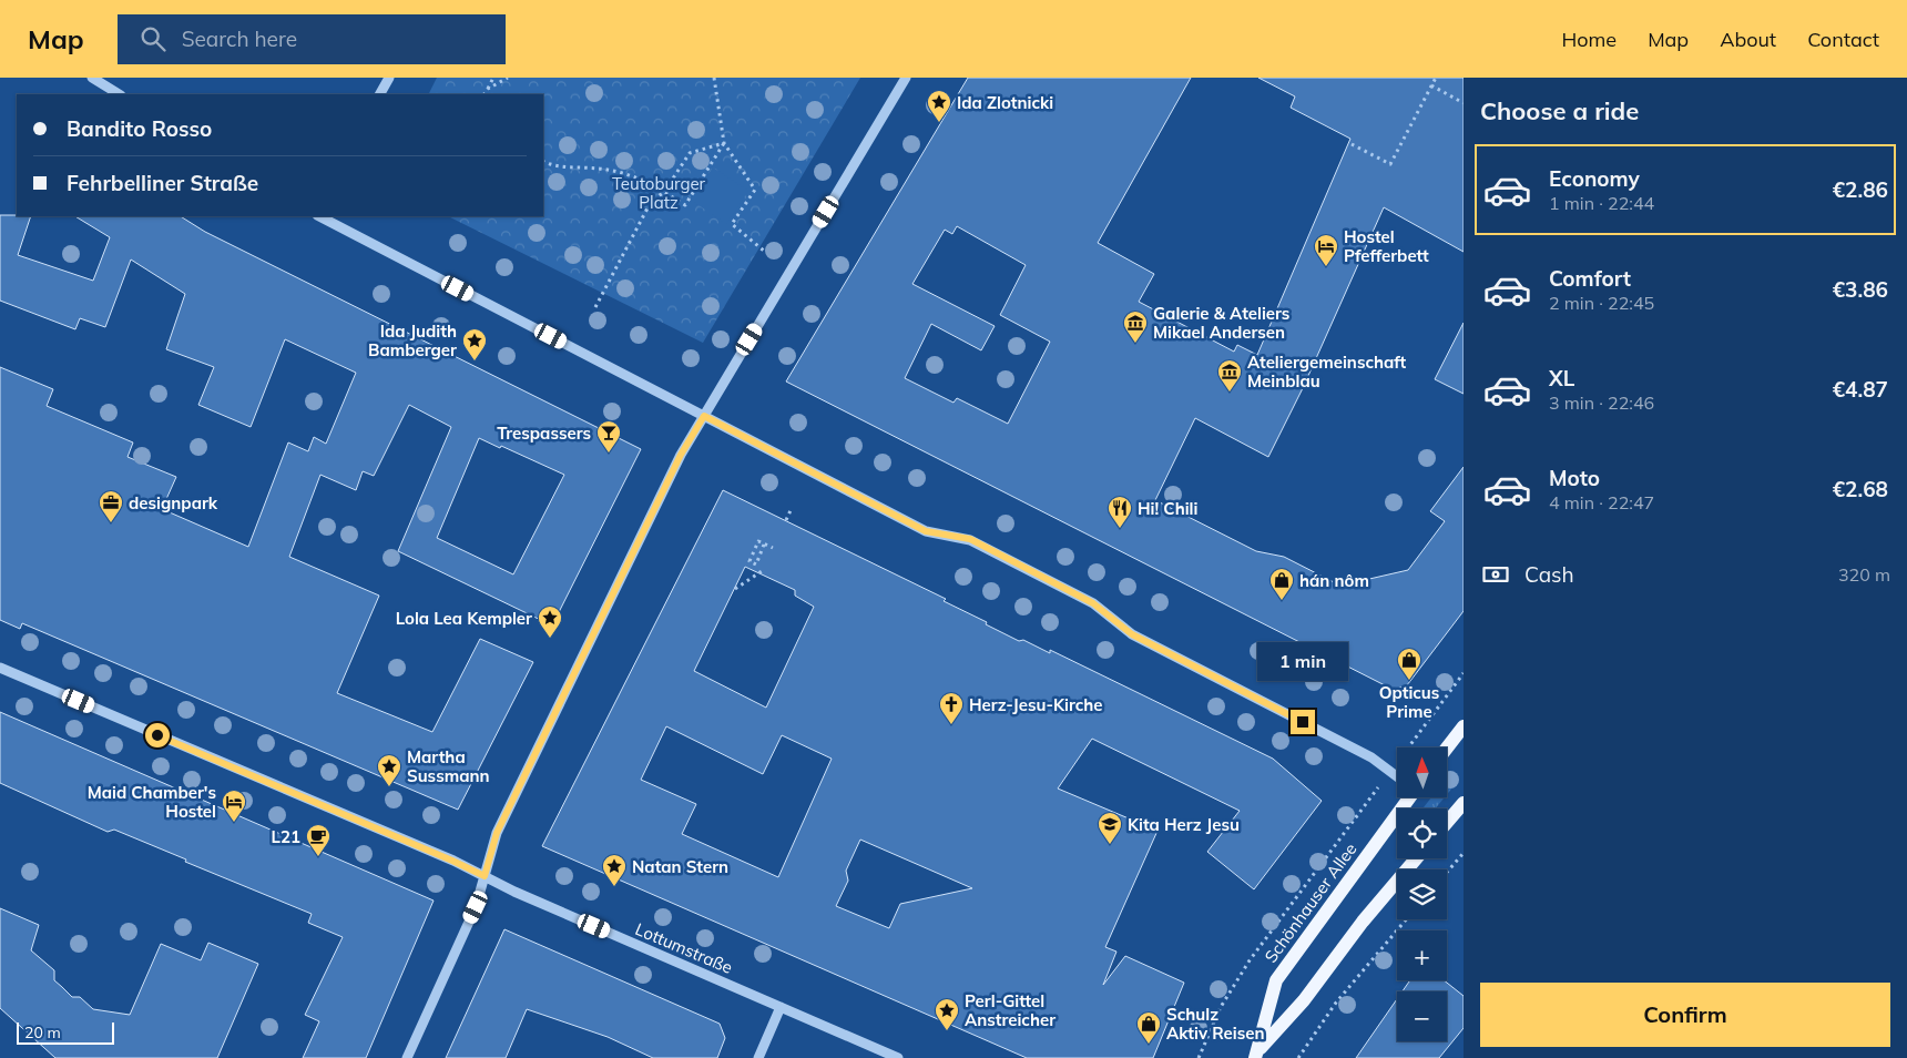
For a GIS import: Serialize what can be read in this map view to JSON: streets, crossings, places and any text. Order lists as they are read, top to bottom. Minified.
{"streets":{"main road":["Schönhauser Allee"],"street":["Lottumstraße"]},"parks":["Teutoburger Platz"],"places":{"place":["Ida Zlotnicki","Ida Judith Bamberger","Lola Lea Kempler","Martha Sussmann","Natan Stern","Perl-Gittel Anstreicher"],"hotel":["Hostel Pfefferbett","Maid Chamber's Hostel"],"museum":["Galerie & Ateliers Mikael Andersen","Ateliergemeinschaft Meinblau"],"bar":["Trespassers"],"office":["designpark"],"restaurant":["Hi! Chili"],"shop":["hán nôm","Opticus Prime","Schulz Aktiv Reisen"],"church":["Herz-Jesu-Kirche"],"school or university":["Kita Herz Jesu"],"cafe":["L21"]},"scale_bar":"20 m","north":"top","page":{"header":"Map","search":"Search here","nav":["Home","Map","About","Contact"],"heading":"Choose a ride","banner":["Bandito Rosso","Fehrbelliner Straße"],"list":[{"name":"Economy","note":"1 min · 22:44","value":"€2.86"},{"name":"Comfort","note":"2 min · 22:45","value":"€3.86"},{"name":"XL","note":"3 min · 22:46","value":"€4.87"},{"name":"Moto","note":"4 min · 22:47","value":"€2.68"}],"pay":["Cash","320 m"],"bubble":"1 min","map_buttons":["+","−"],"buttons":"Confirm","scale":"20 m"}}
